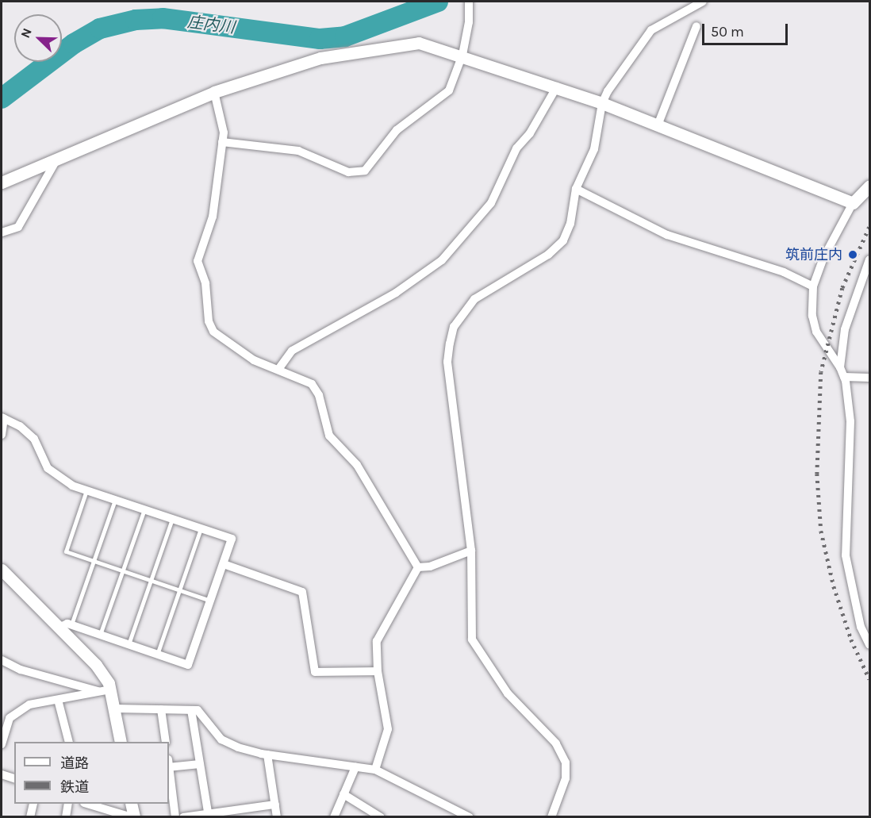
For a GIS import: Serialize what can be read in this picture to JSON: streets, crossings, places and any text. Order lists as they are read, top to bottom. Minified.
{"water":["庄内川"],"places":["筑前庄内"],"legend":["道路","鉄道"],"scale_bar":"50 m","north":"top left"}
